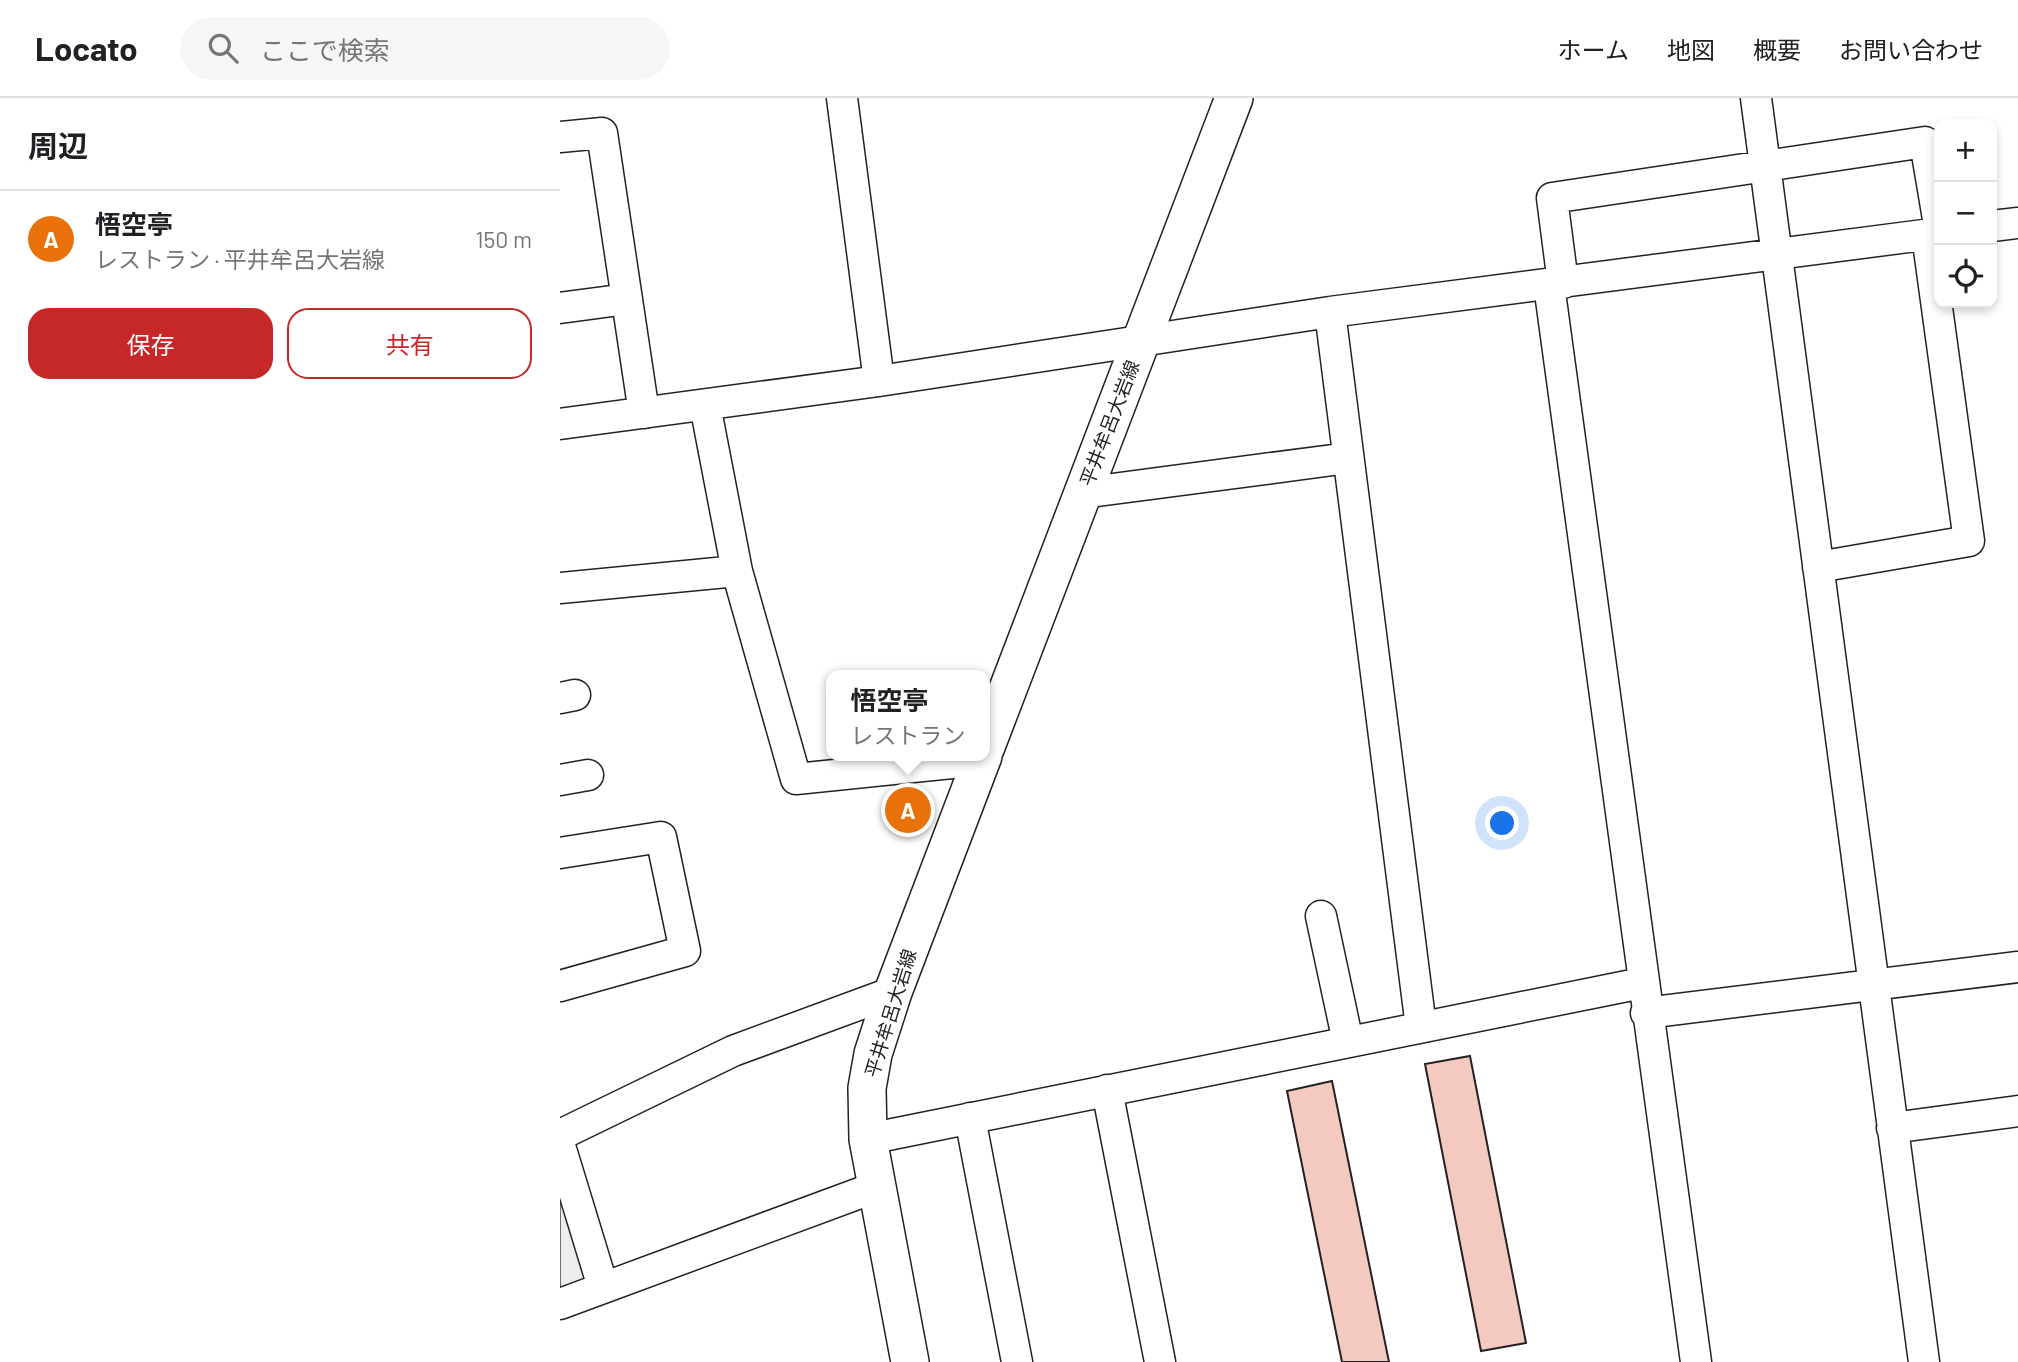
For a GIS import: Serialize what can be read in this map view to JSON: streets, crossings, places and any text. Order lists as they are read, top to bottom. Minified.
{"streets":{"main road":["平井牟呂大岩線"]},"page":{"header":"Locato","search":"ここで検索","nav":["ホーム","地図","概要","お問い合わせ"],"heading":"周辺","map_buttons":["+","−"],"list":[{"mark":"A","name":"悟空亭","note":"レストラン · 平井牟呂大岩線","value":"150 m"}],"buttons":["保存","共有"],"popup":["悟空亭","レストラン"],"pins":"A"}}
